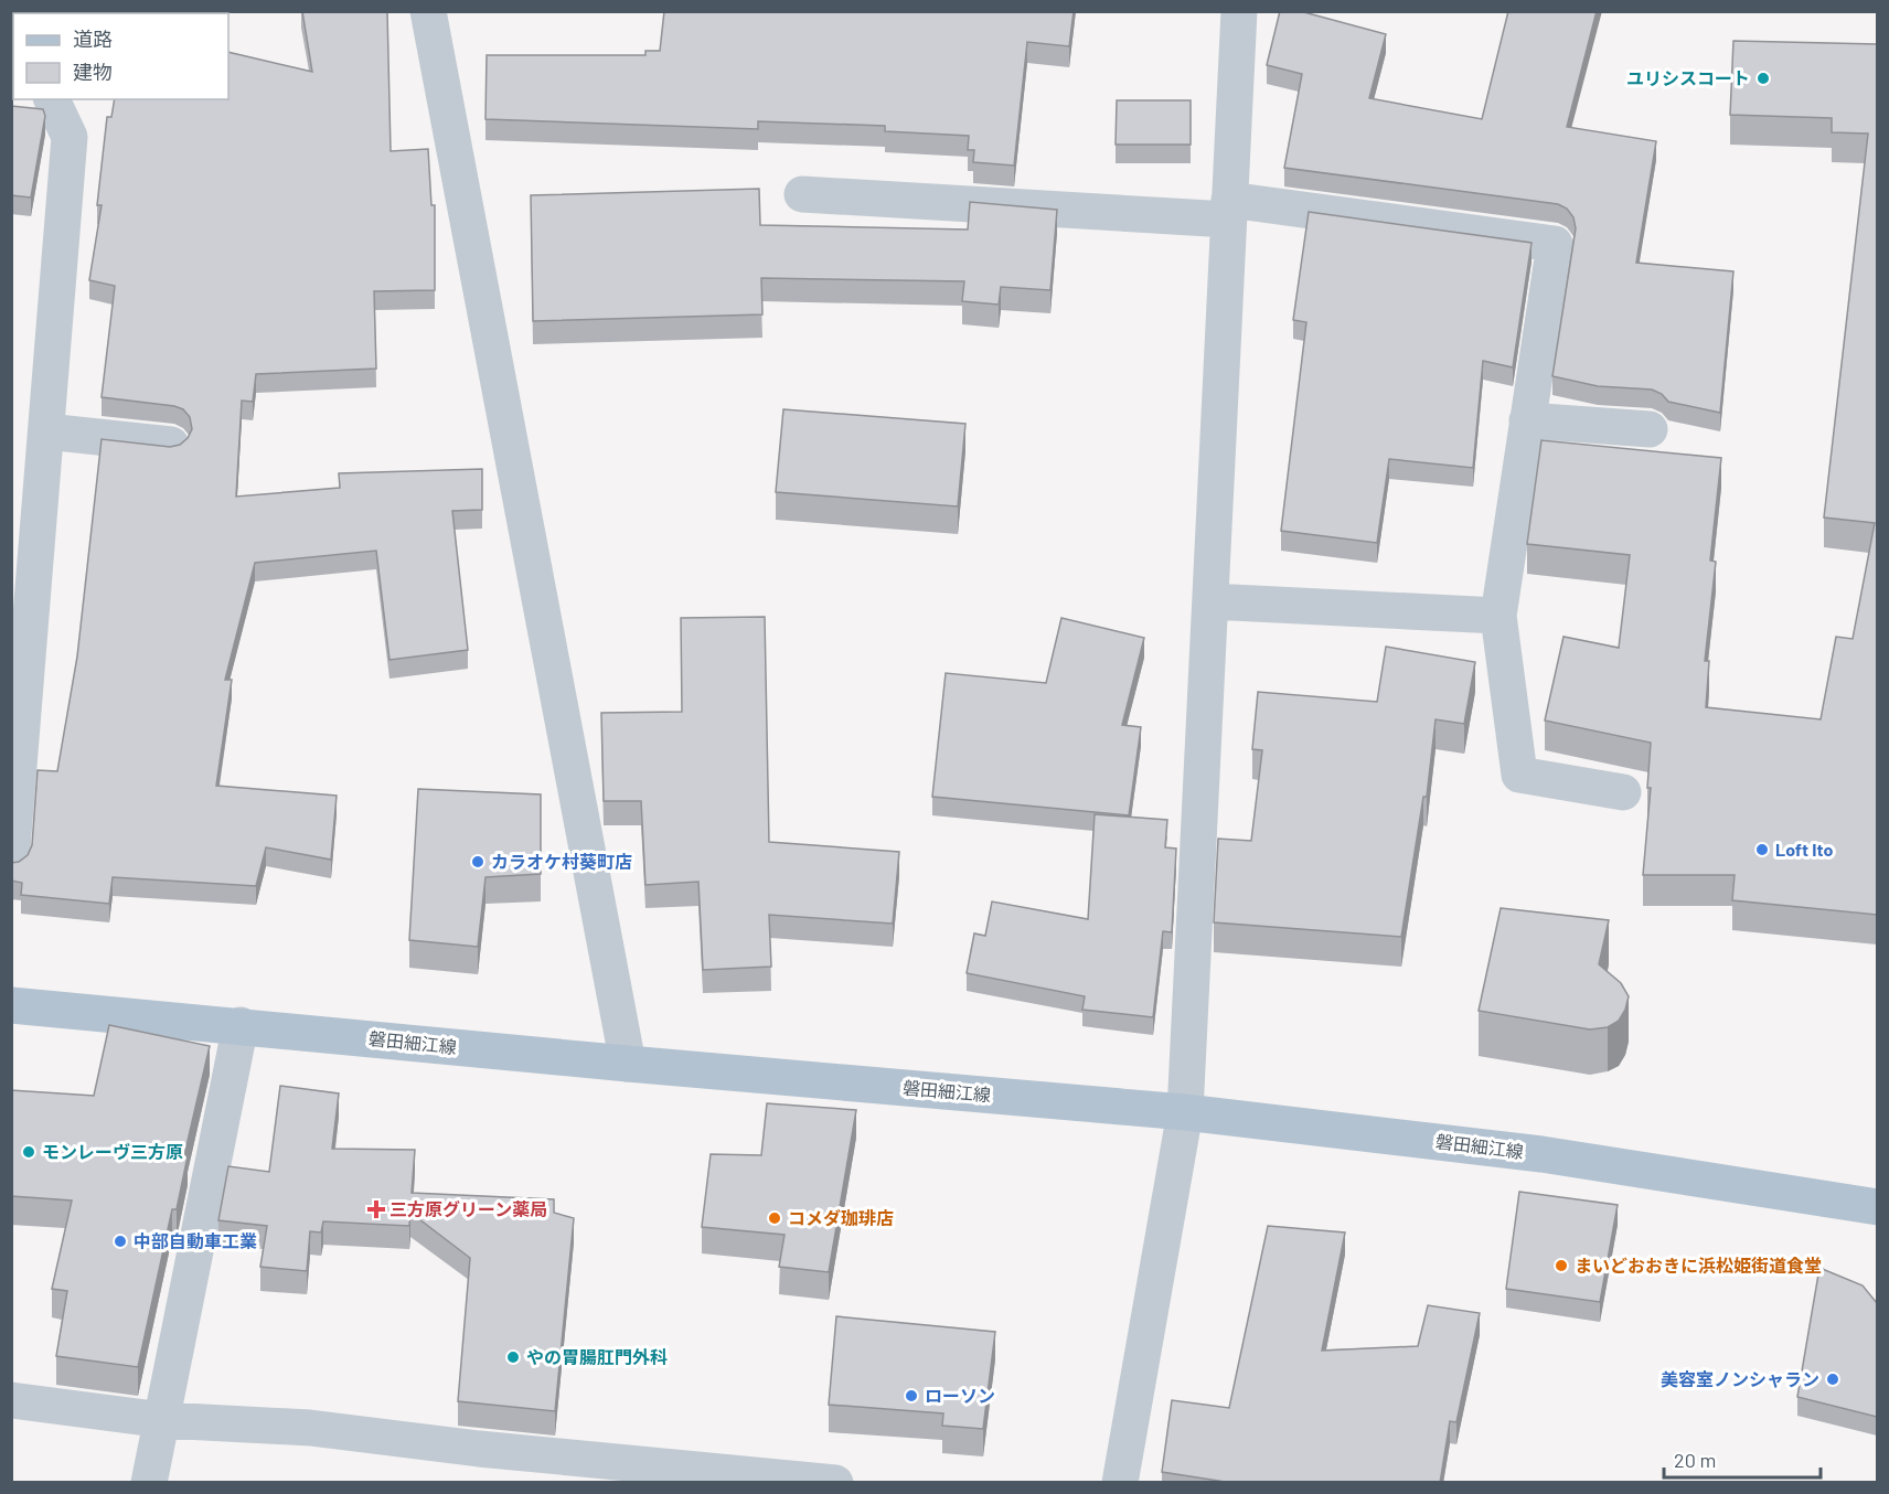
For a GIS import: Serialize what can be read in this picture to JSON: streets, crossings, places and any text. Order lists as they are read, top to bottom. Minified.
{"streets":{"main road":["磐田細江線"]},"places":{"other":["ユリシスコート","Loft Ito","カラオケ村葵町店","モンレーヴ三方原","コメダ珈琲店","中部自動車工業","まいどおおきに浜松姫街道食堂","やの胃腸肛門外科","美容室ノンシャラン","ローソン"],"health":["三方原グリーン薬局"]},"legend":["道路","建物"],"scale_bar":"20 m"}
